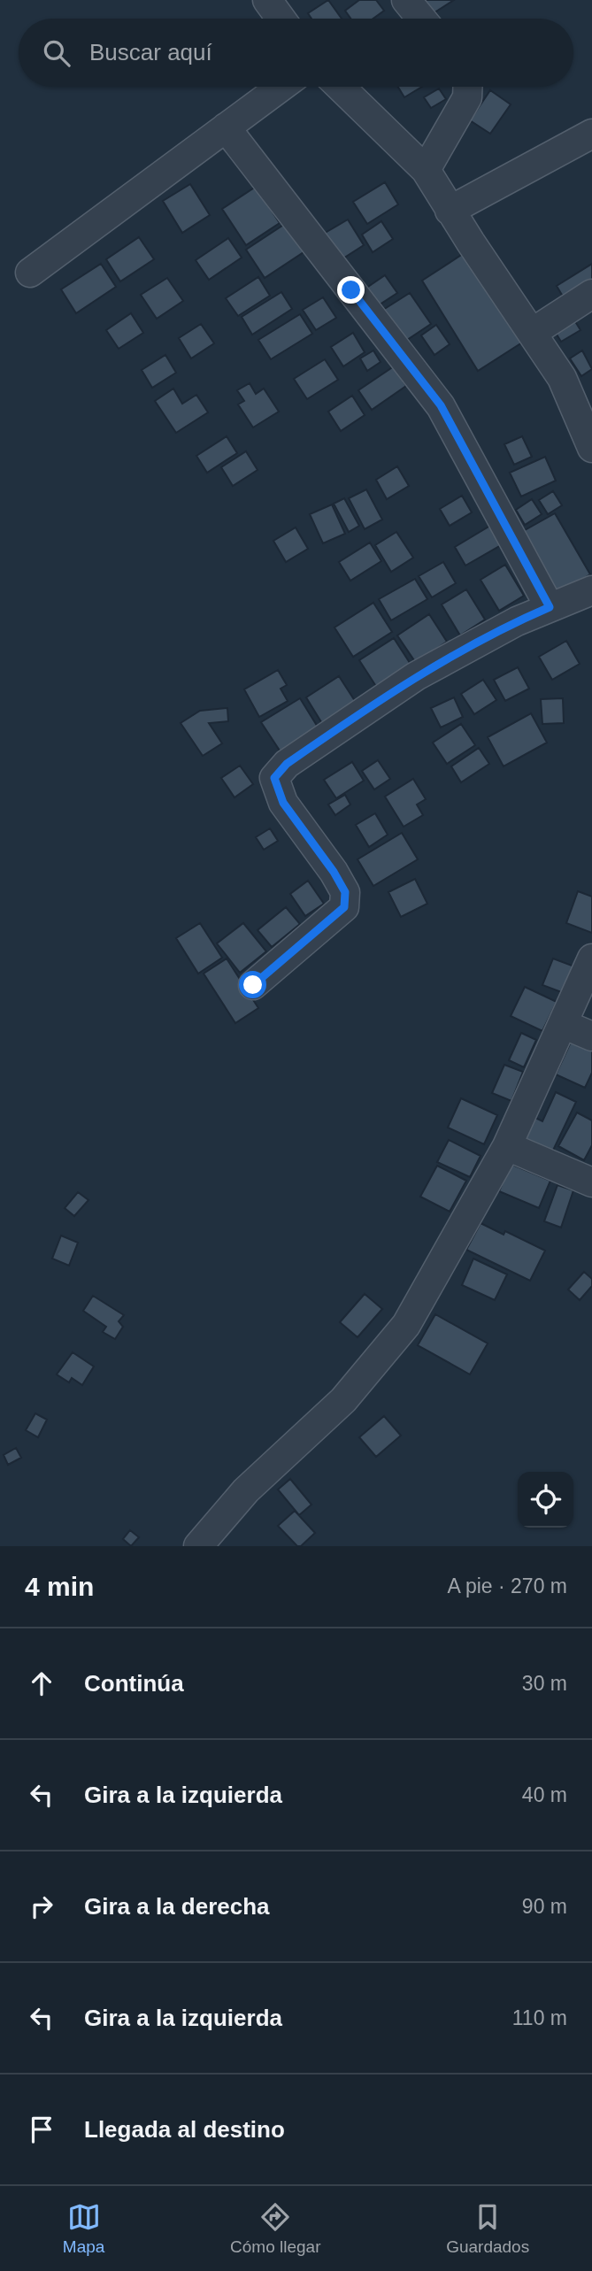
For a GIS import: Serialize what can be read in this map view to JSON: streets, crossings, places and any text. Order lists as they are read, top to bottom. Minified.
{"page":{"search":"Buscar aquí","heading":["4 min","A pie · 270 m"],"list":[["Continúa","30 m"],["Gira a la izquierda","40 m"],["Gira a la derecha","90 m"],["Gira a la izquierda","110 m"],"Llegada al destino"],"nav":["Mapa","Cómo llegar","Guardados"]}}
